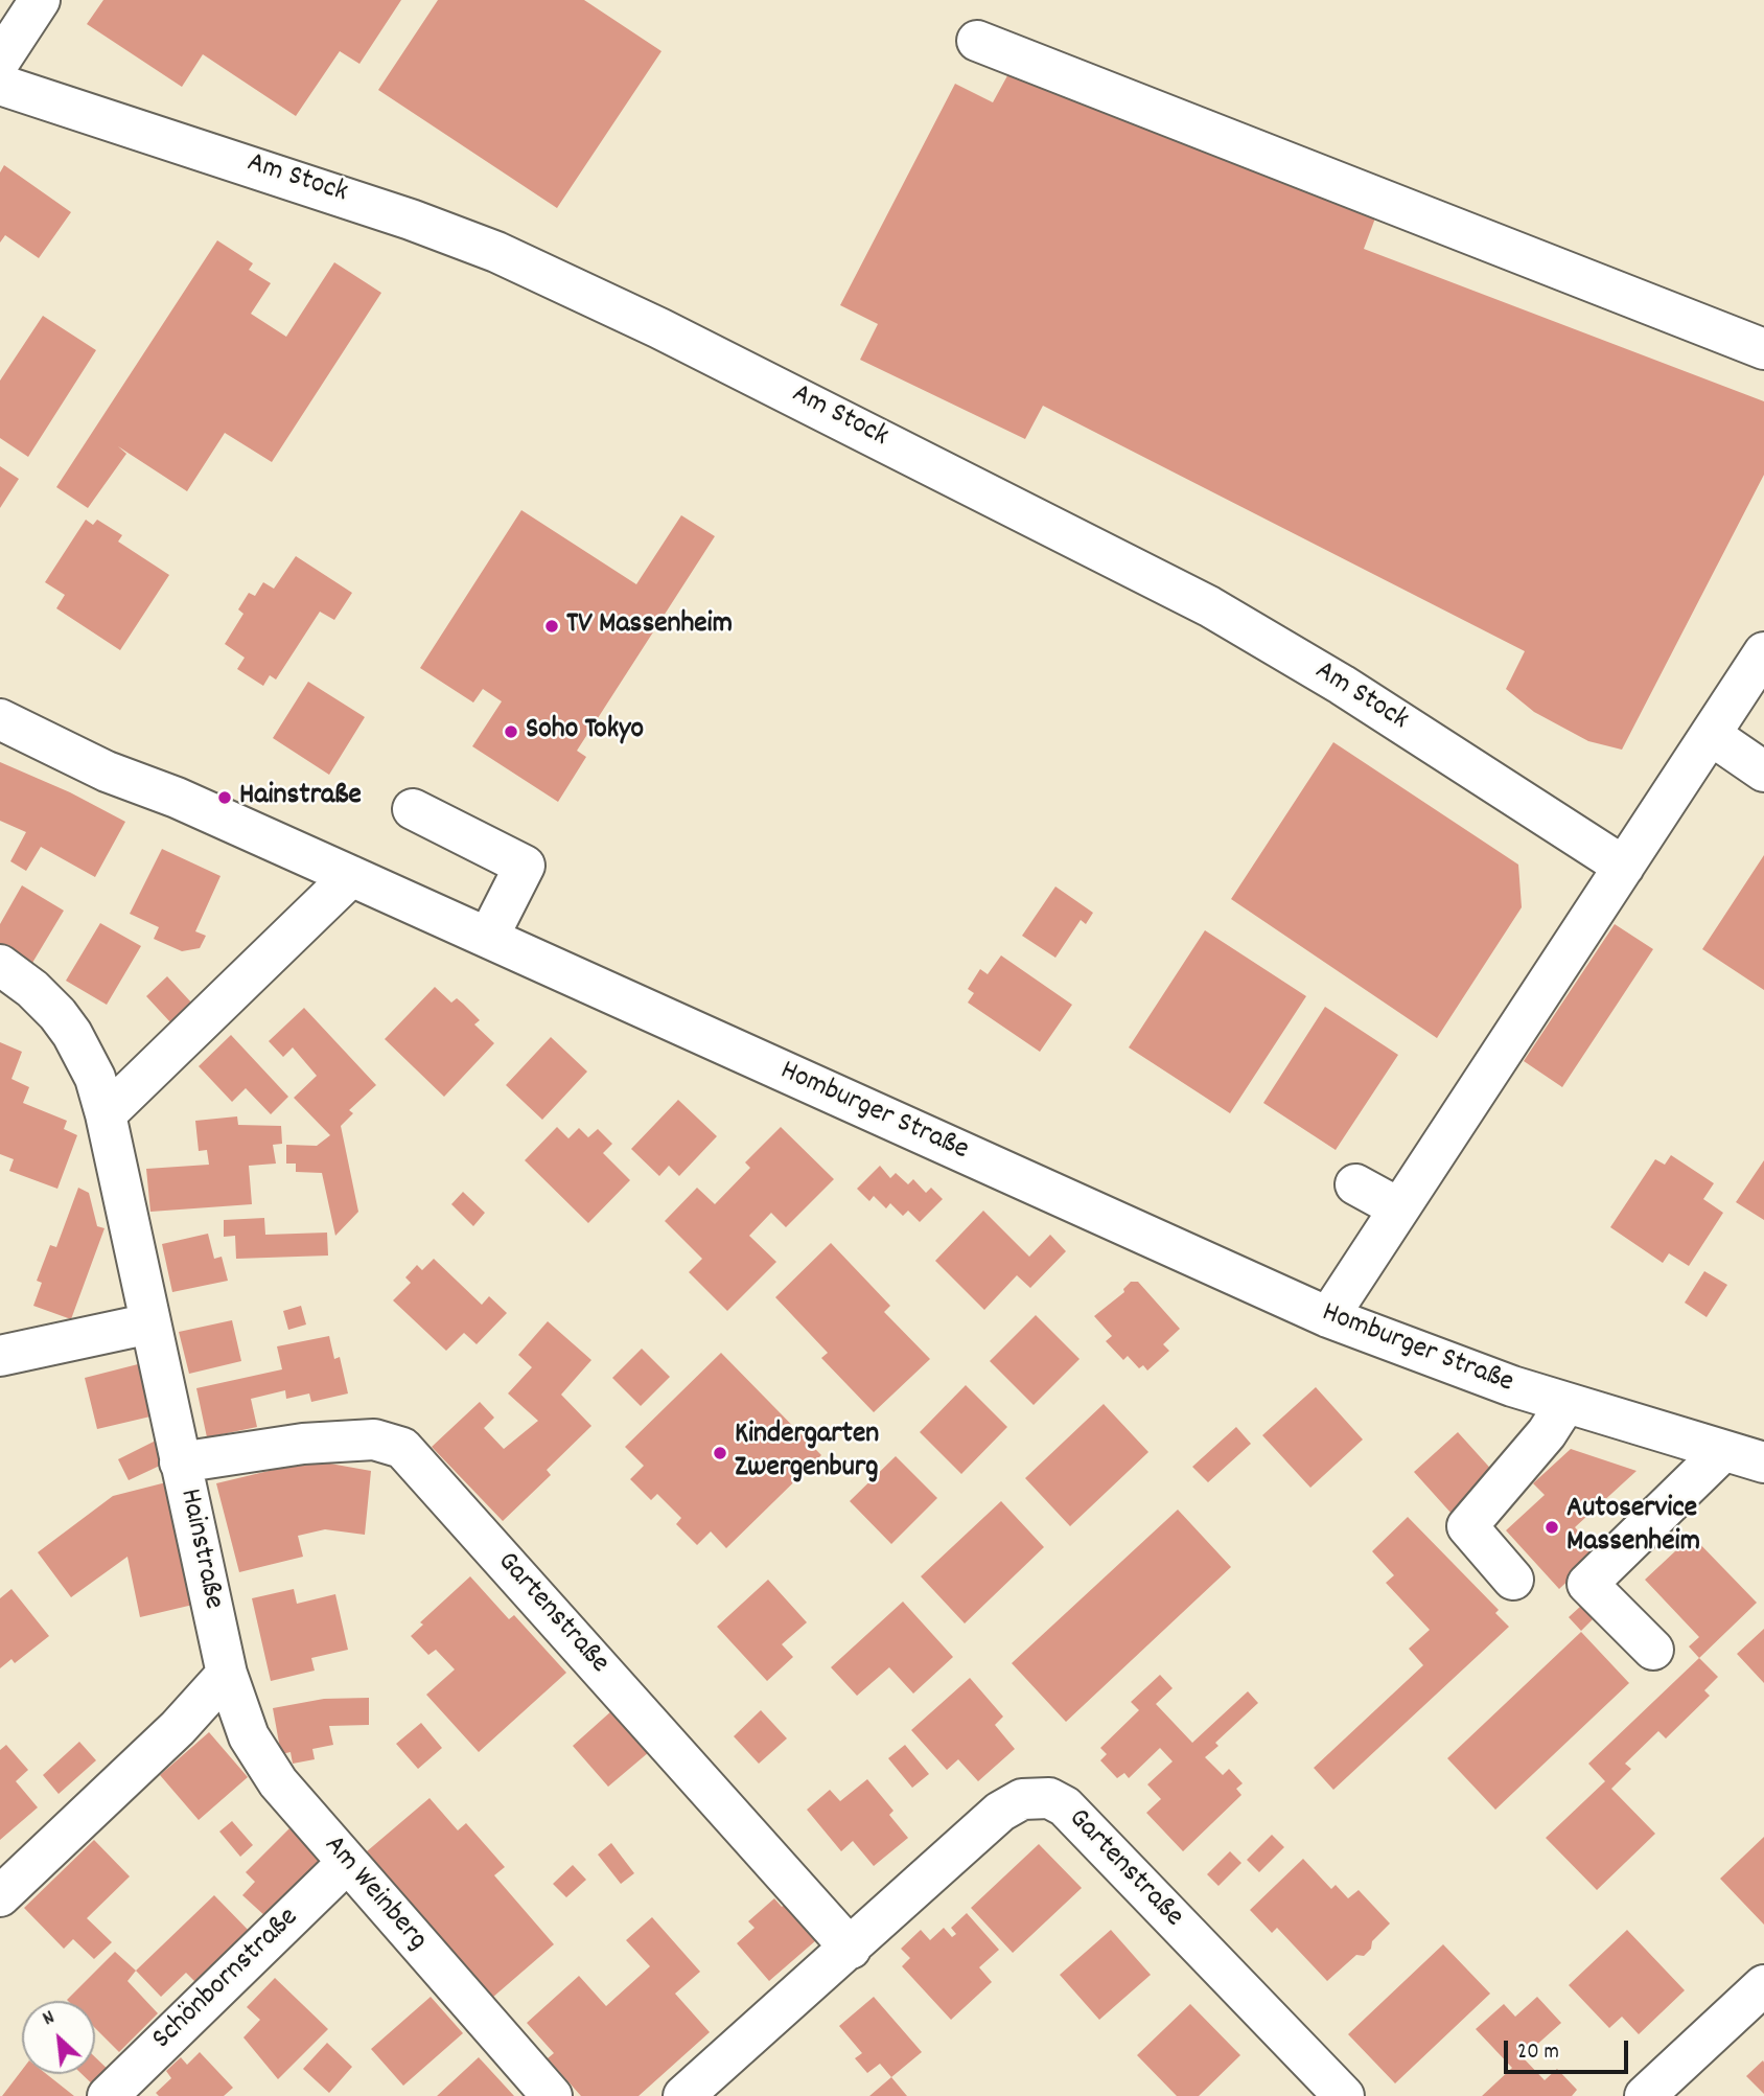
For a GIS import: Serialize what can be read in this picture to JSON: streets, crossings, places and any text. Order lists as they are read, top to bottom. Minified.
{"streets":{"street":["Am Stock","Homburger Straße","Hainstraße","Gartenstraße","Am Weinberg","Schönbornstraße"]},"crossings":[["Hainstraße","Gartenstraße"],["Hainstraße","Am Weinberg"],["Am Weinberg","Schönbornstraße"]],"places":["TV Massenheim","Soho Tokyo","Hainstraße","Kindergarten Zwergenburg","Autoservice Massenheim"],"scale_bar":"20 m","north":"top left"}
